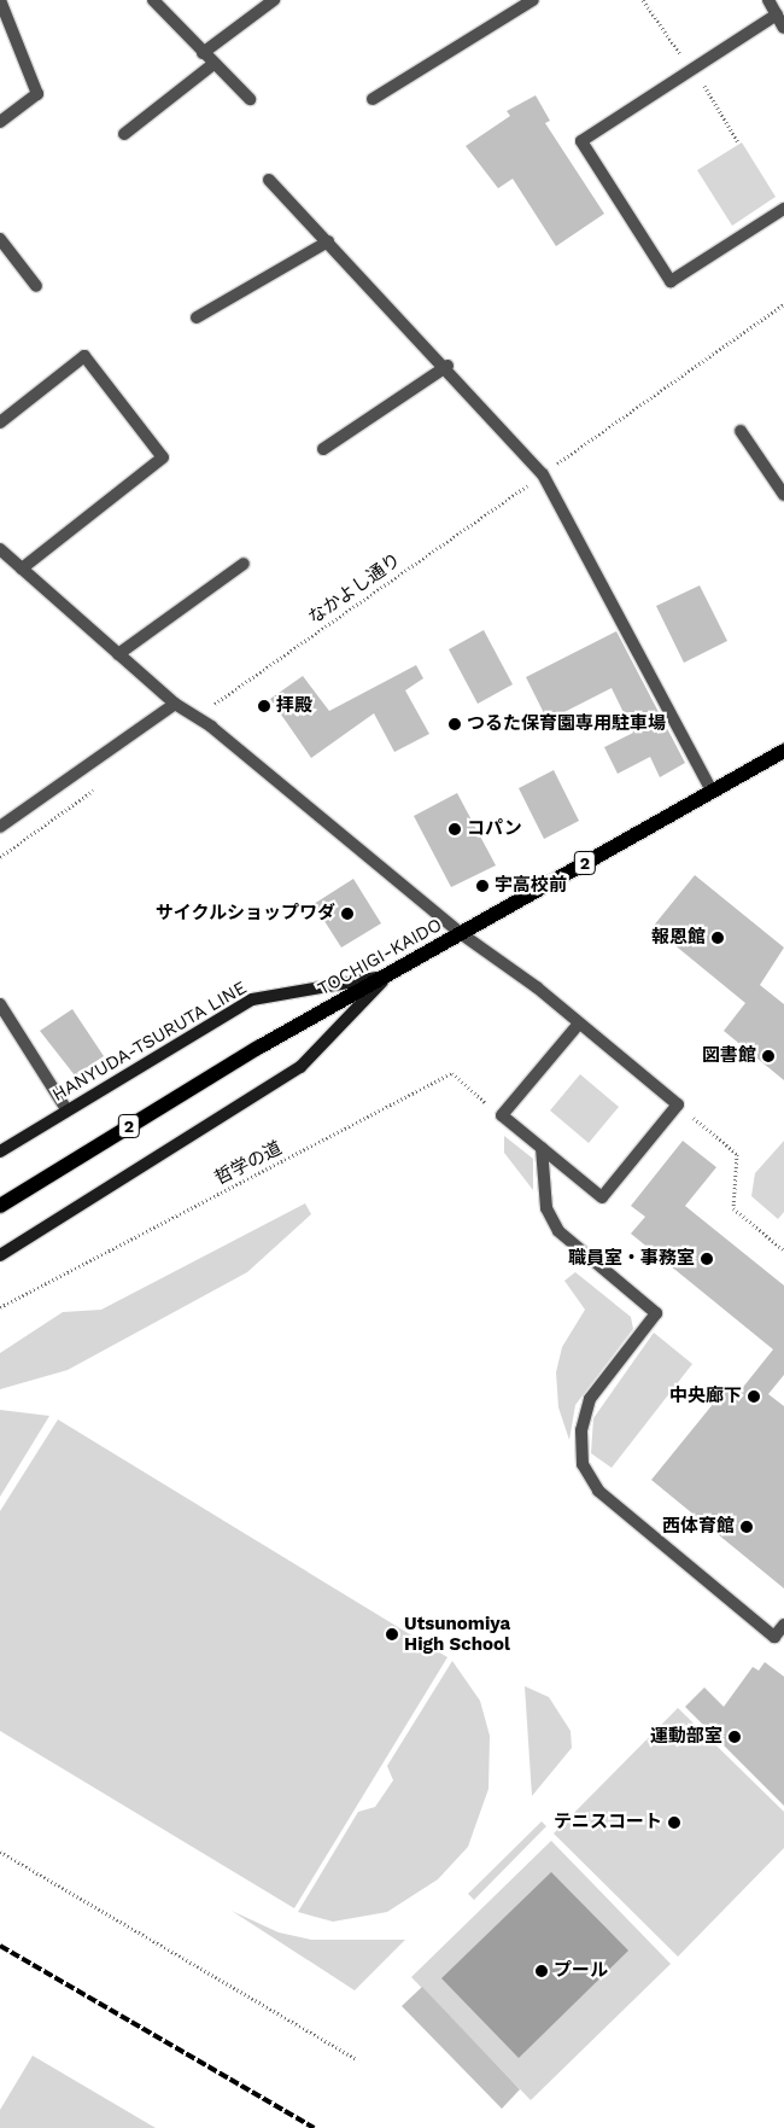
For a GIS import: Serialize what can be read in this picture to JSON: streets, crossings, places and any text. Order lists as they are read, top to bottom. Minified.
{"streets":{"main road":["2","TOCHIGI-KAIDO","HANYUDA-TSURUTA LINE"],"path":["なかよし通り","哲学の道"]},"crossings":[["TOCHIGI-KAIDO","HANYUDA-TSURUTA LINE"]],"places":["拝殿","つるた保育園専用駐車場","コパン","宇高校前","サイクルショップワダ","報恩館","図書館","職員室・事務室","中央廊下","西体育館","Utsunomiya High School","運動部室","テニスコート","プール"]}
